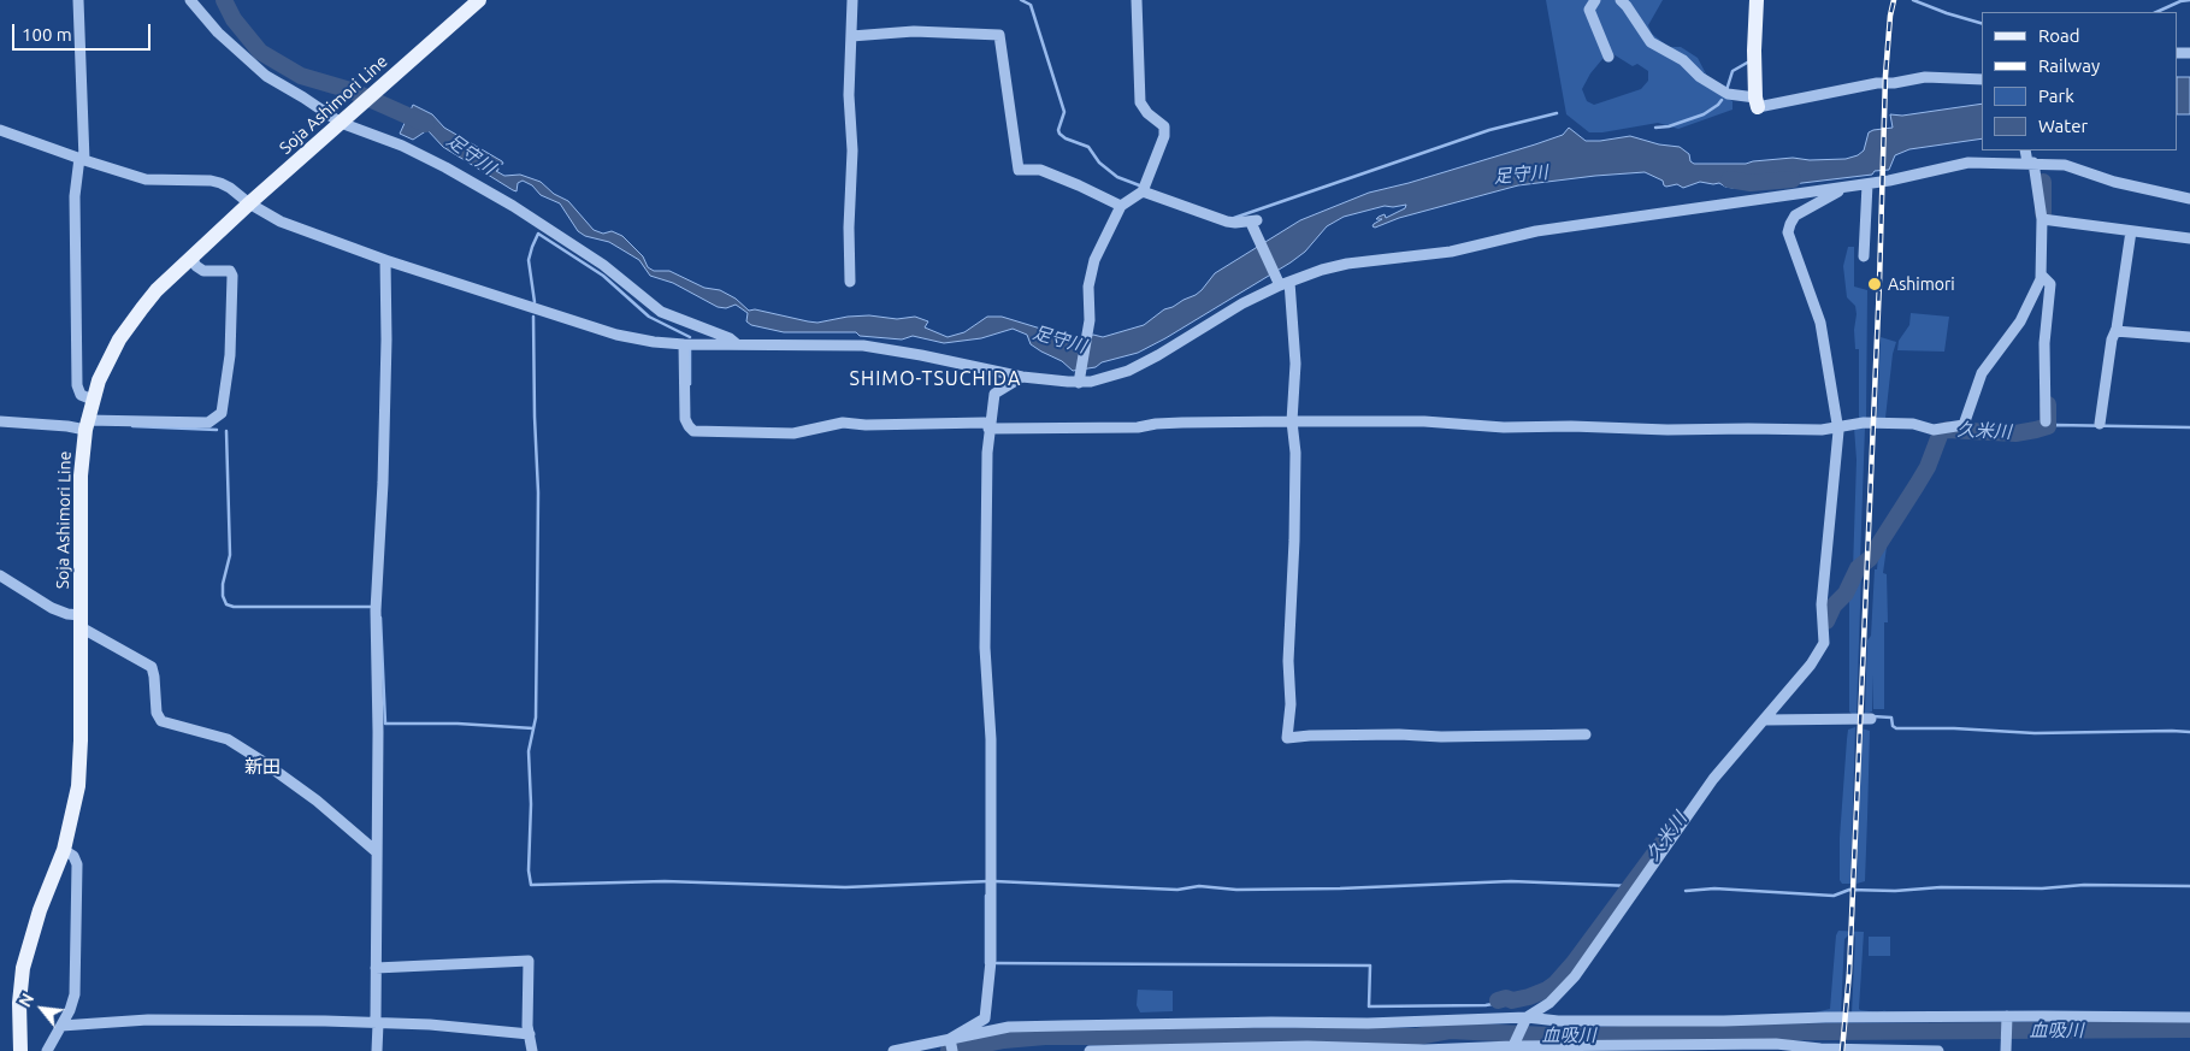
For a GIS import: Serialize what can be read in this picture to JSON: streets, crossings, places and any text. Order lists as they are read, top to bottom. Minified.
{"streets":{"main road":["Soja Ashimori Line"]},"districts":["SHIMO-TSUCHIDA","新田"],"water":["足守川","久米川","血吸川"],"places":["Ashimori"],"legend":["Road","Railway","Park","Water"],"scale_bar":"100 m","north":"top left"}
